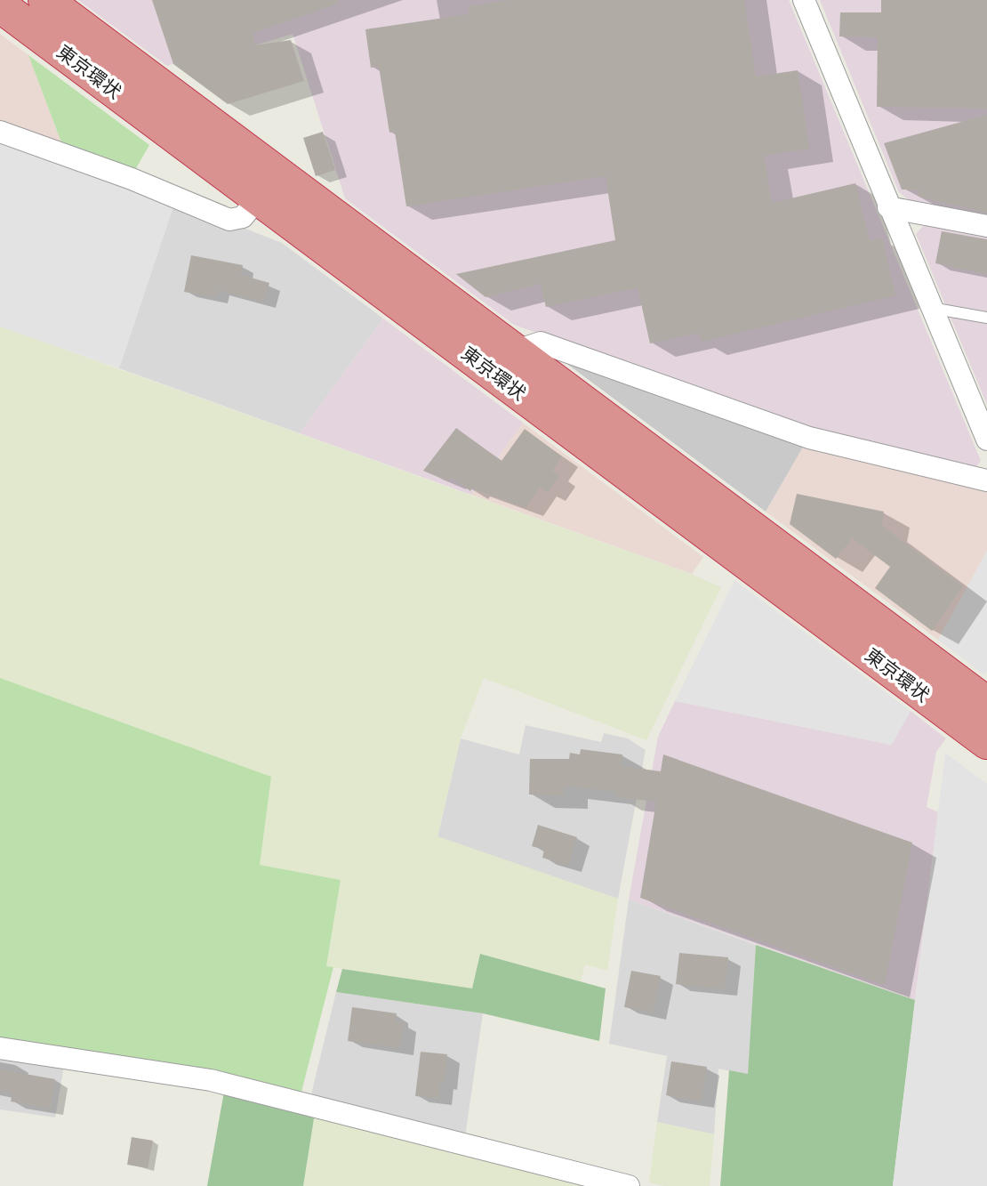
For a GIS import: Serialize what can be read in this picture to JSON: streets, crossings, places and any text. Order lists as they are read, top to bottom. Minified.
{"streets":{"highway":["東京環状"]}}
